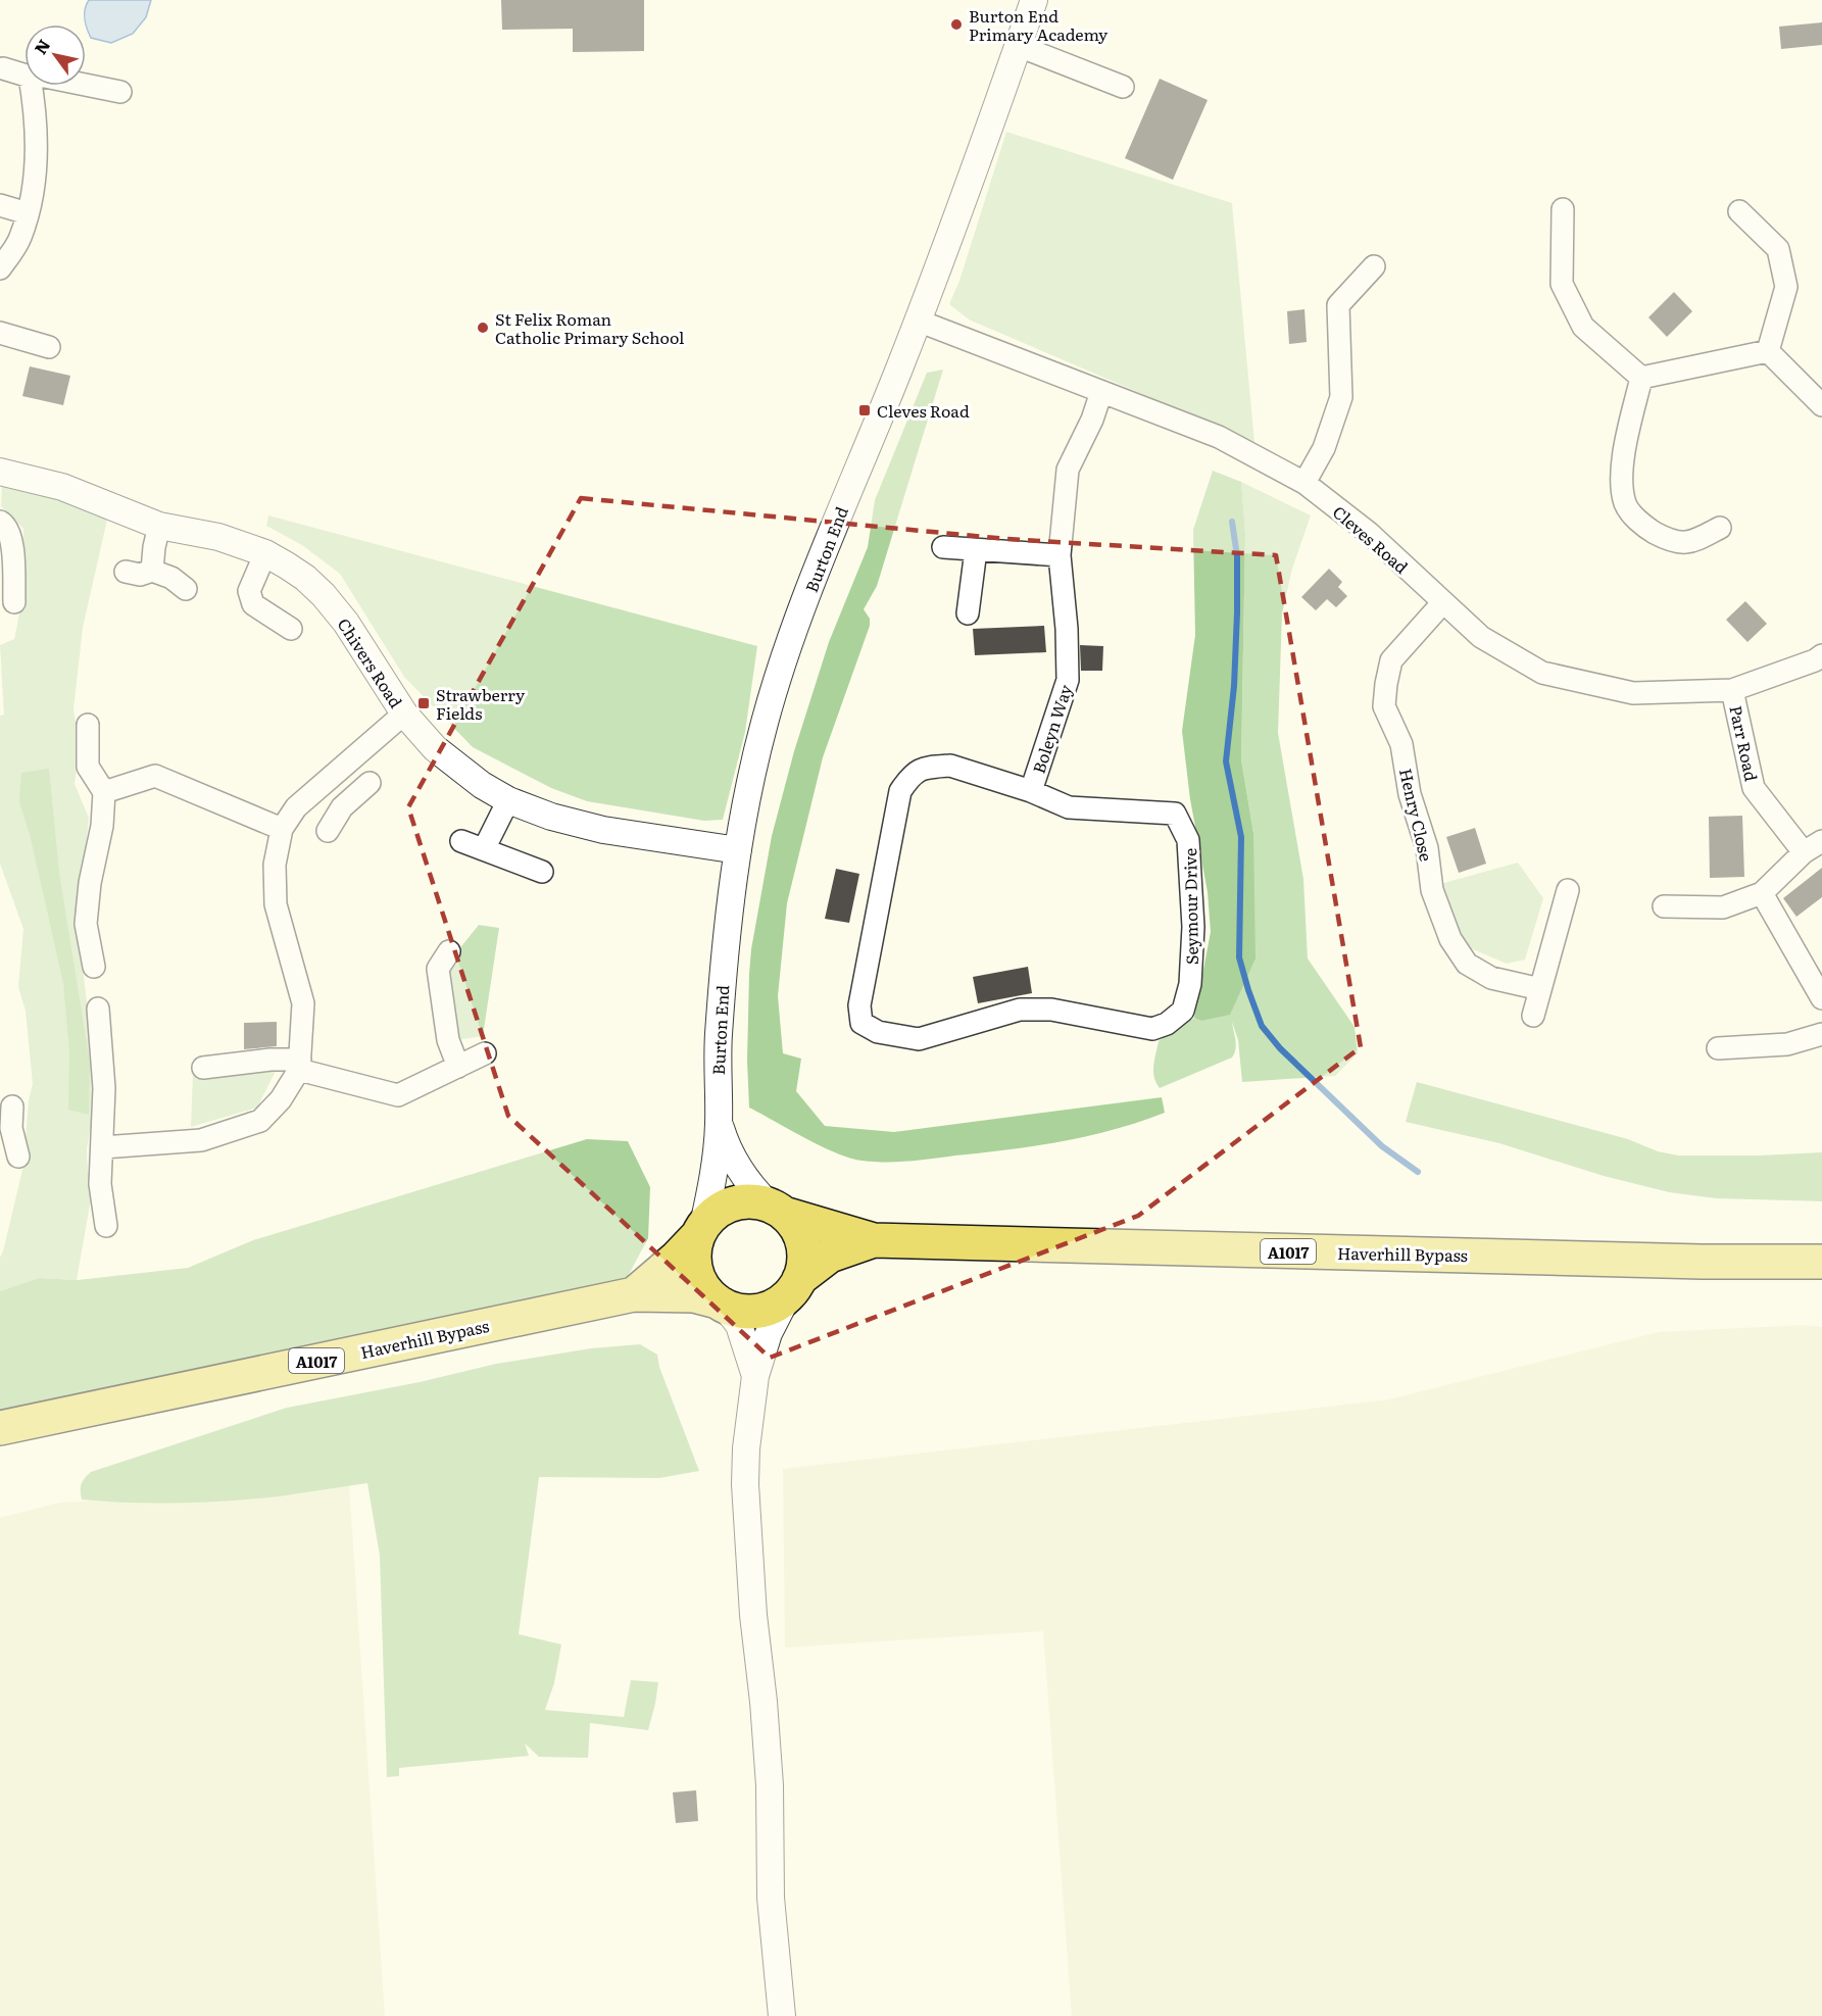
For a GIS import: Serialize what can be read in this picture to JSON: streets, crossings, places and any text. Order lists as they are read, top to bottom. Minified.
{"streets":{"main road":["A1017","Haverhill Bypass"],"street":["Cleves Road","Burton End","Chivers Road","Boleyn Way","Parr Road","Henry Close","Seymour Drive"]},"crossings":[["Cleves Road","Burton End"],["Cleves Road","Boleyn Way"],["Cleves Road","Parr Road"],["Cleves Road","Henry Close"],["Burton End","Chivers Road"],["Burton End","Haverhill Bypass"],["Boleyn Way","Seymour Drive"]],"places":{"other":["Burton End Primary Academy","St Felix Roman Catholic Primary School"],"transit":["Cleves Road","Strawberry Fields"]},"north":"top left"}
